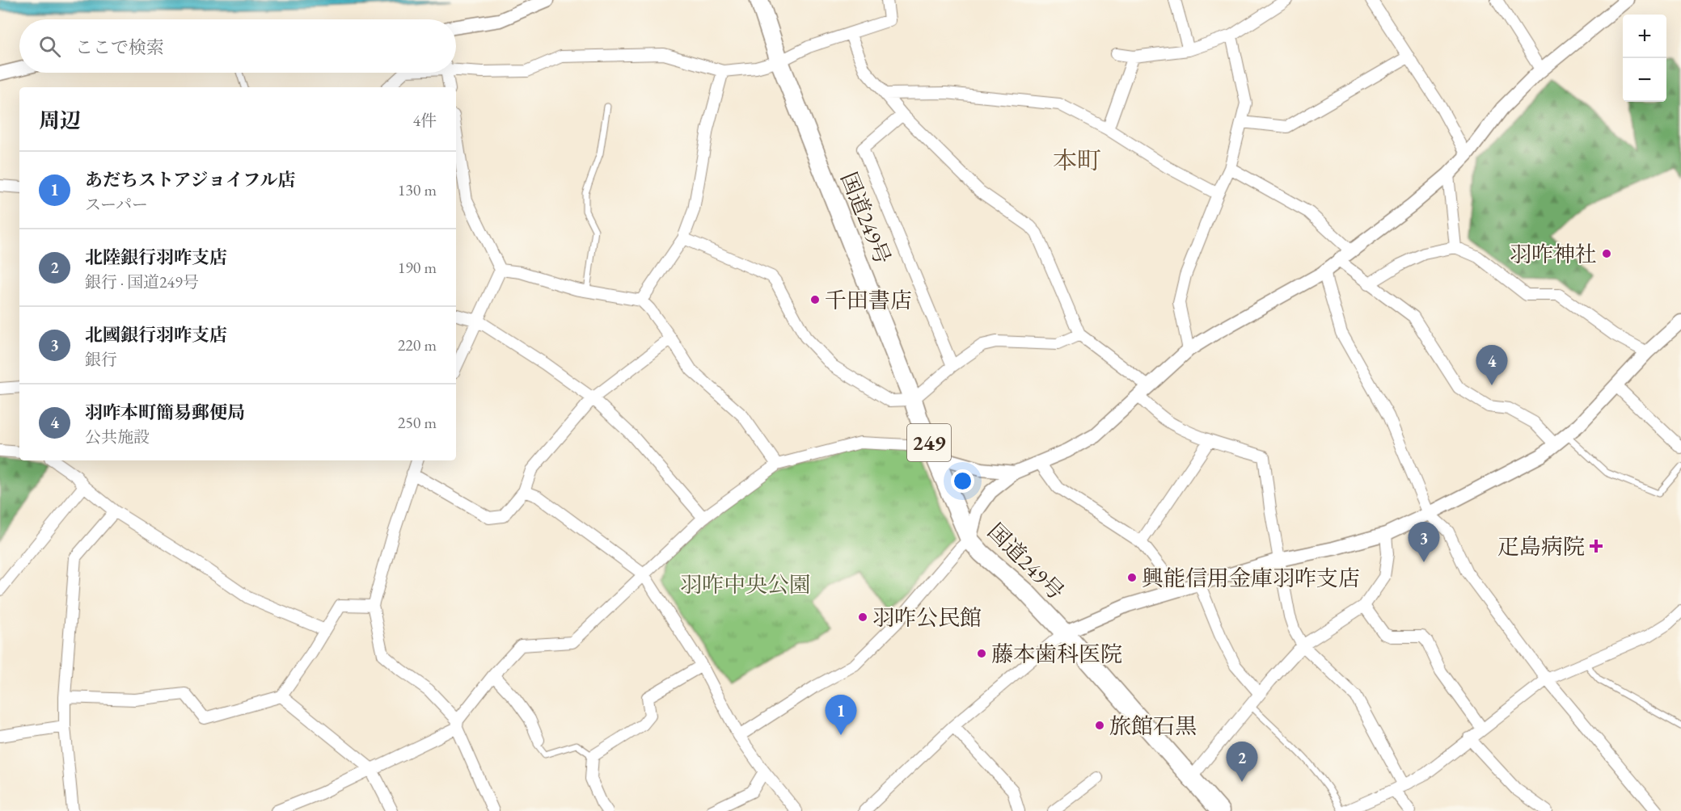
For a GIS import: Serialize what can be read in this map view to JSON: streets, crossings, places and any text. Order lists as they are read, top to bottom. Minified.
{"streets":{"highway":["国道249号","249"]},"districts":["本町"],"parks":["羽咋中央公園"],"places":{"other":["羽咋神社","千田書店","興能信用金庫羽咋支店","羽咋公民館","藤本歯科医院","旅館石黒"],"health":["疋島病院"]},"page":{"map_buttons":["+","−"],"search":"ここで検索","heading":["周辺","4件"],"list":[{"mark":"1","name":"あだちストアジョイフル店","note":"スーパー","value":"130 m"},{"mark":"2","name":"北陸銀行羽咋支店","note":"銀行 · 国道249号","value":"190 m"},{"mark":"3","name":"北國銀行羽咋支店","note":"銀行","value":"220 m"},{"mark":"4","name":"羽咋本町簡易郵便局","note":"公共施設","value":"250 m"}],"pins":["4","3","1","2"]}}
